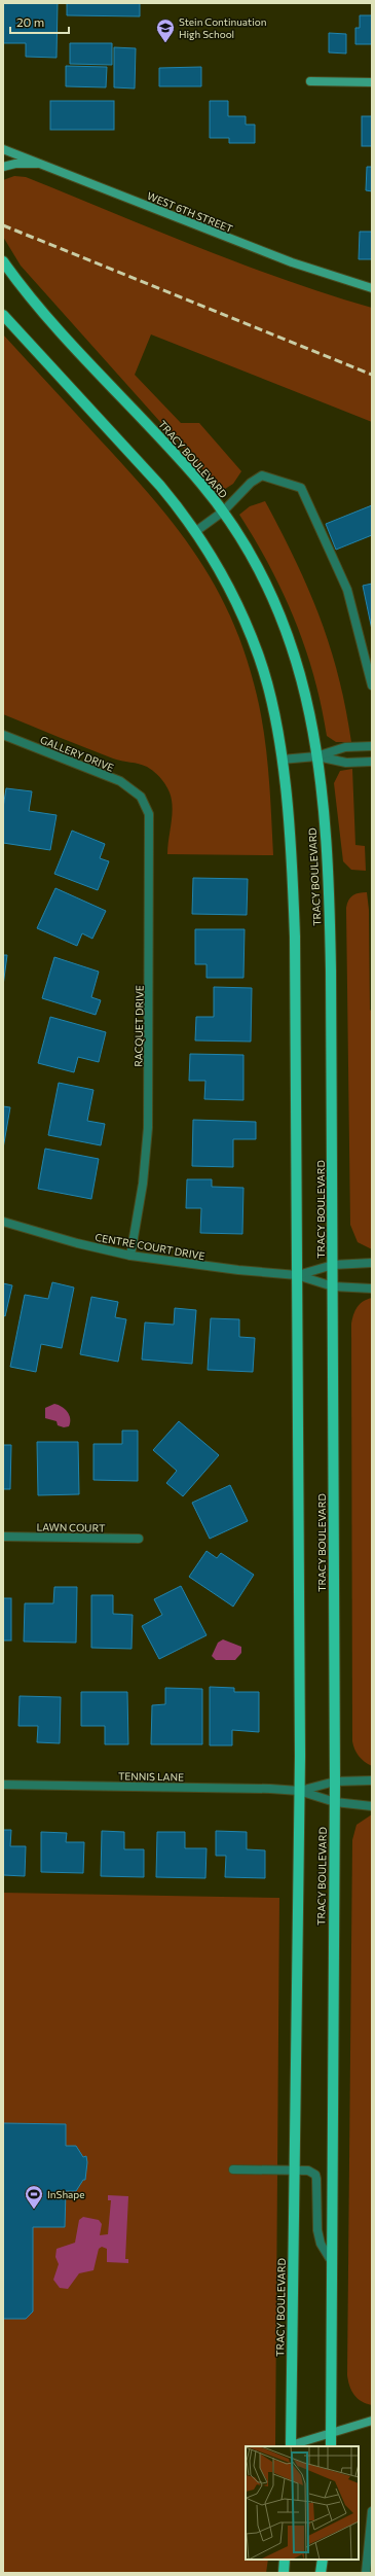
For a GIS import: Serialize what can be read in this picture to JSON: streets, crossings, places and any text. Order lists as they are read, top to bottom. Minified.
{"streets":{"main road":["TRACY BOULEVARD"],"street":["WEST 6TH STREET","GALLERY DRIVE","RACQUET DRIVE","CENTRE COURT DRIVE","LAWN COURT","TENNIS LANE"]},"crossings":[["TRACY BOULEVARD","CENTRE COURT DRIVE"],["TRACY BOULEVARD","TENNIS LANE"],["GALLERY DRIVE","RACQUET DRIVE"],["RACQUET DRIVE","CENTRE COURT DRIVE"]],"places":{"school or university":["Stein Continuation High School"],"sports":["InShape"]},"scale_bar":"20 m"}
